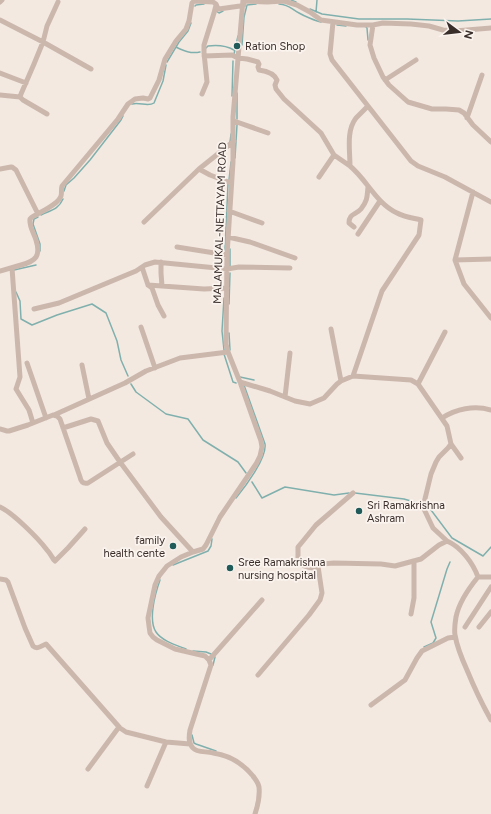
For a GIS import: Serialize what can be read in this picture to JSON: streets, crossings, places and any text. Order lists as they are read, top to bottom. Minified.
{"streets":{"street":["MALAMUKAL-NETTAYAM ROAD"]},"places":["Ration Shop","Sri Ramakrishna Ashram","family health cente","Sree Ramakrishna nursing hospital"],"north":"right"}
